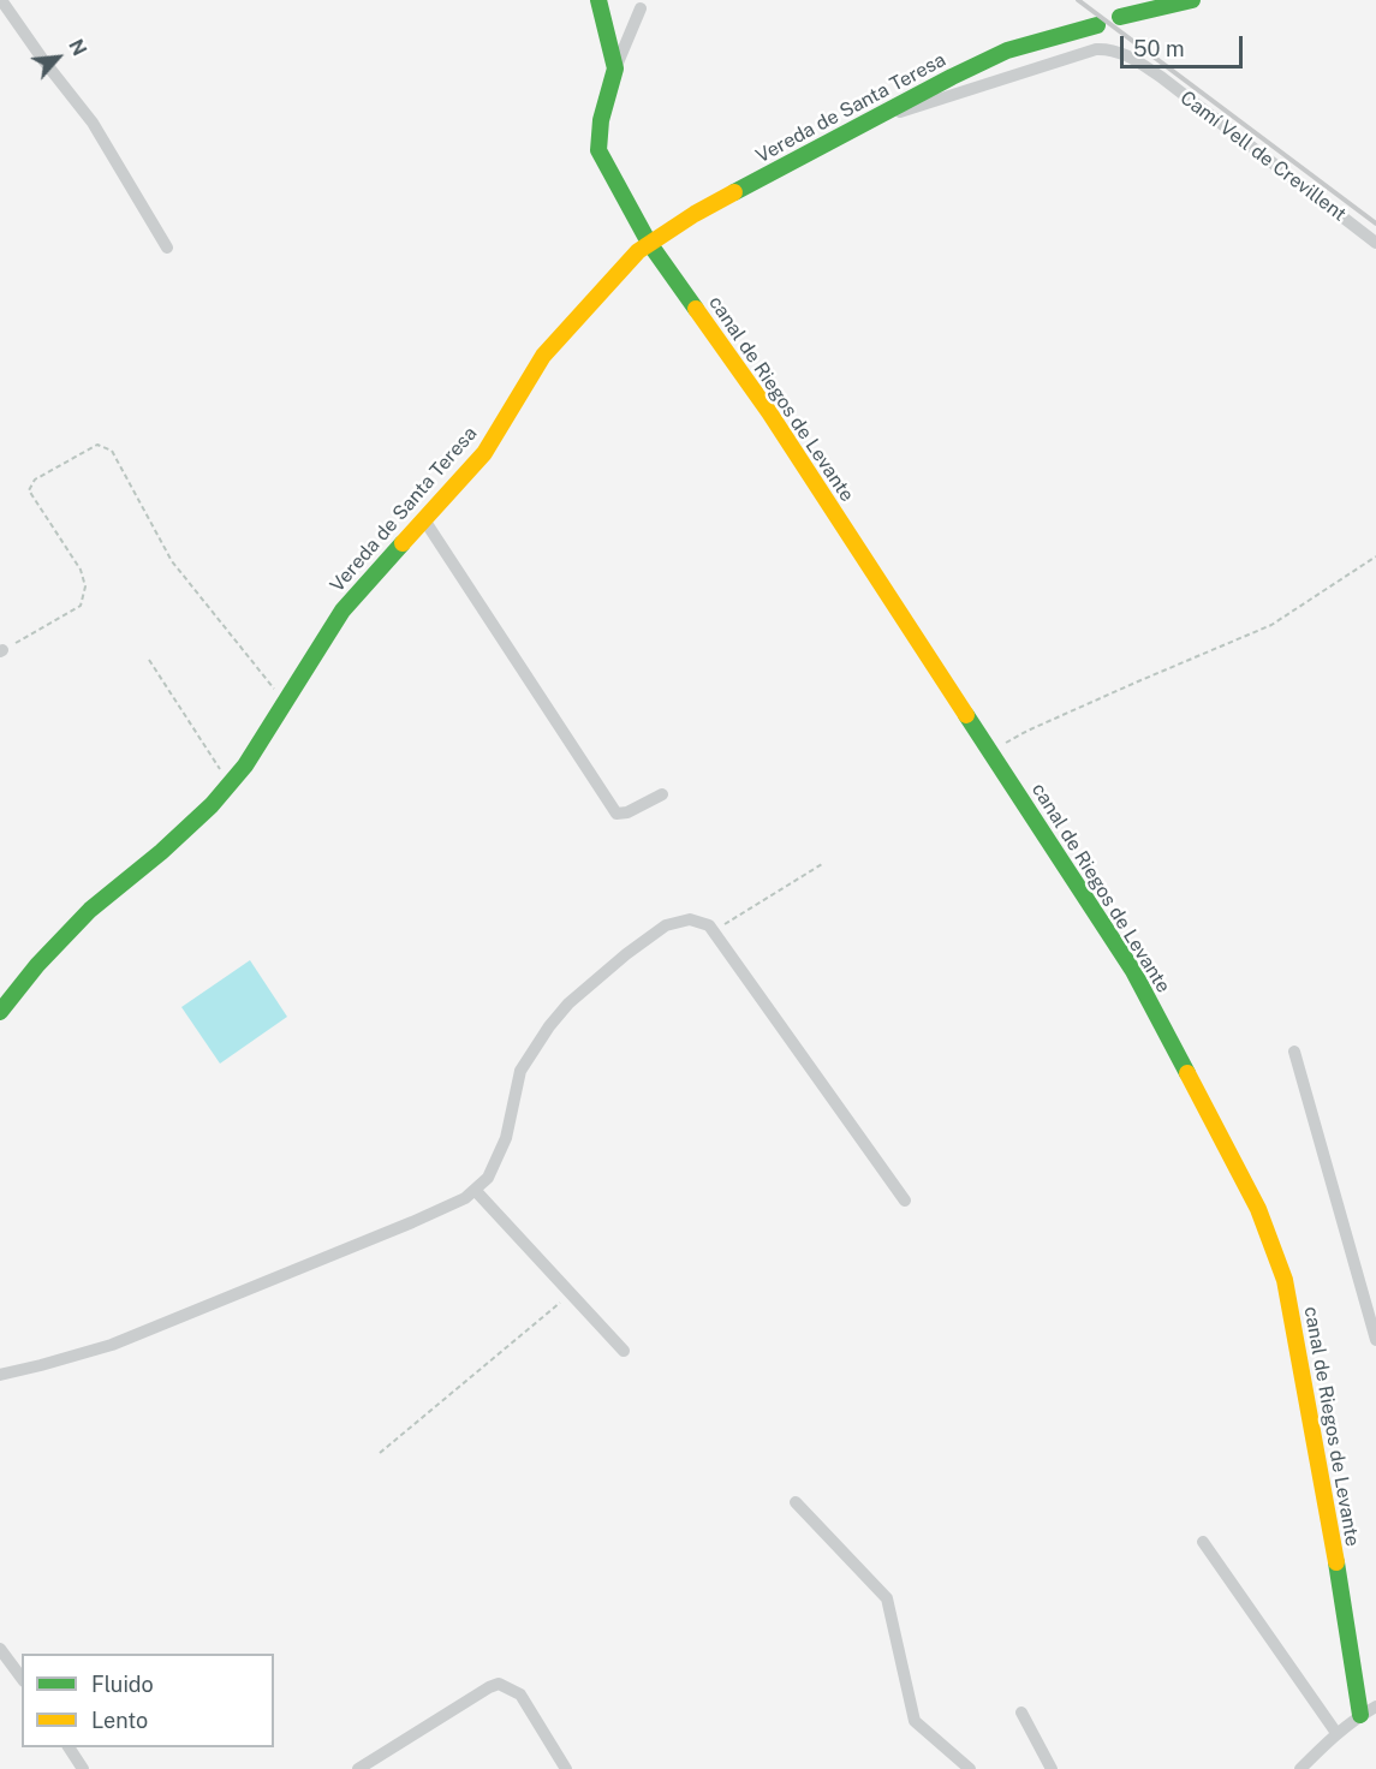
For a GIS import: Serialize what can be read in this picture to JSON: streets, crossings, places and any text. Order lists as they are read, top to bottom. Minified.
{"streets":{"street":["Vereda de Santa Teresa","Camí Vell de Crevillent","canal de Riegos de Levante"]},"crossings":[["Vereda de Santa Teresa","Camí Vell de Crevillent"],["Vereda de Santa Teresa","canal de Riegos de Levante"]],"legend":["Fluido","Lento"],"scale_bar":"50 m","north":"top right"}
